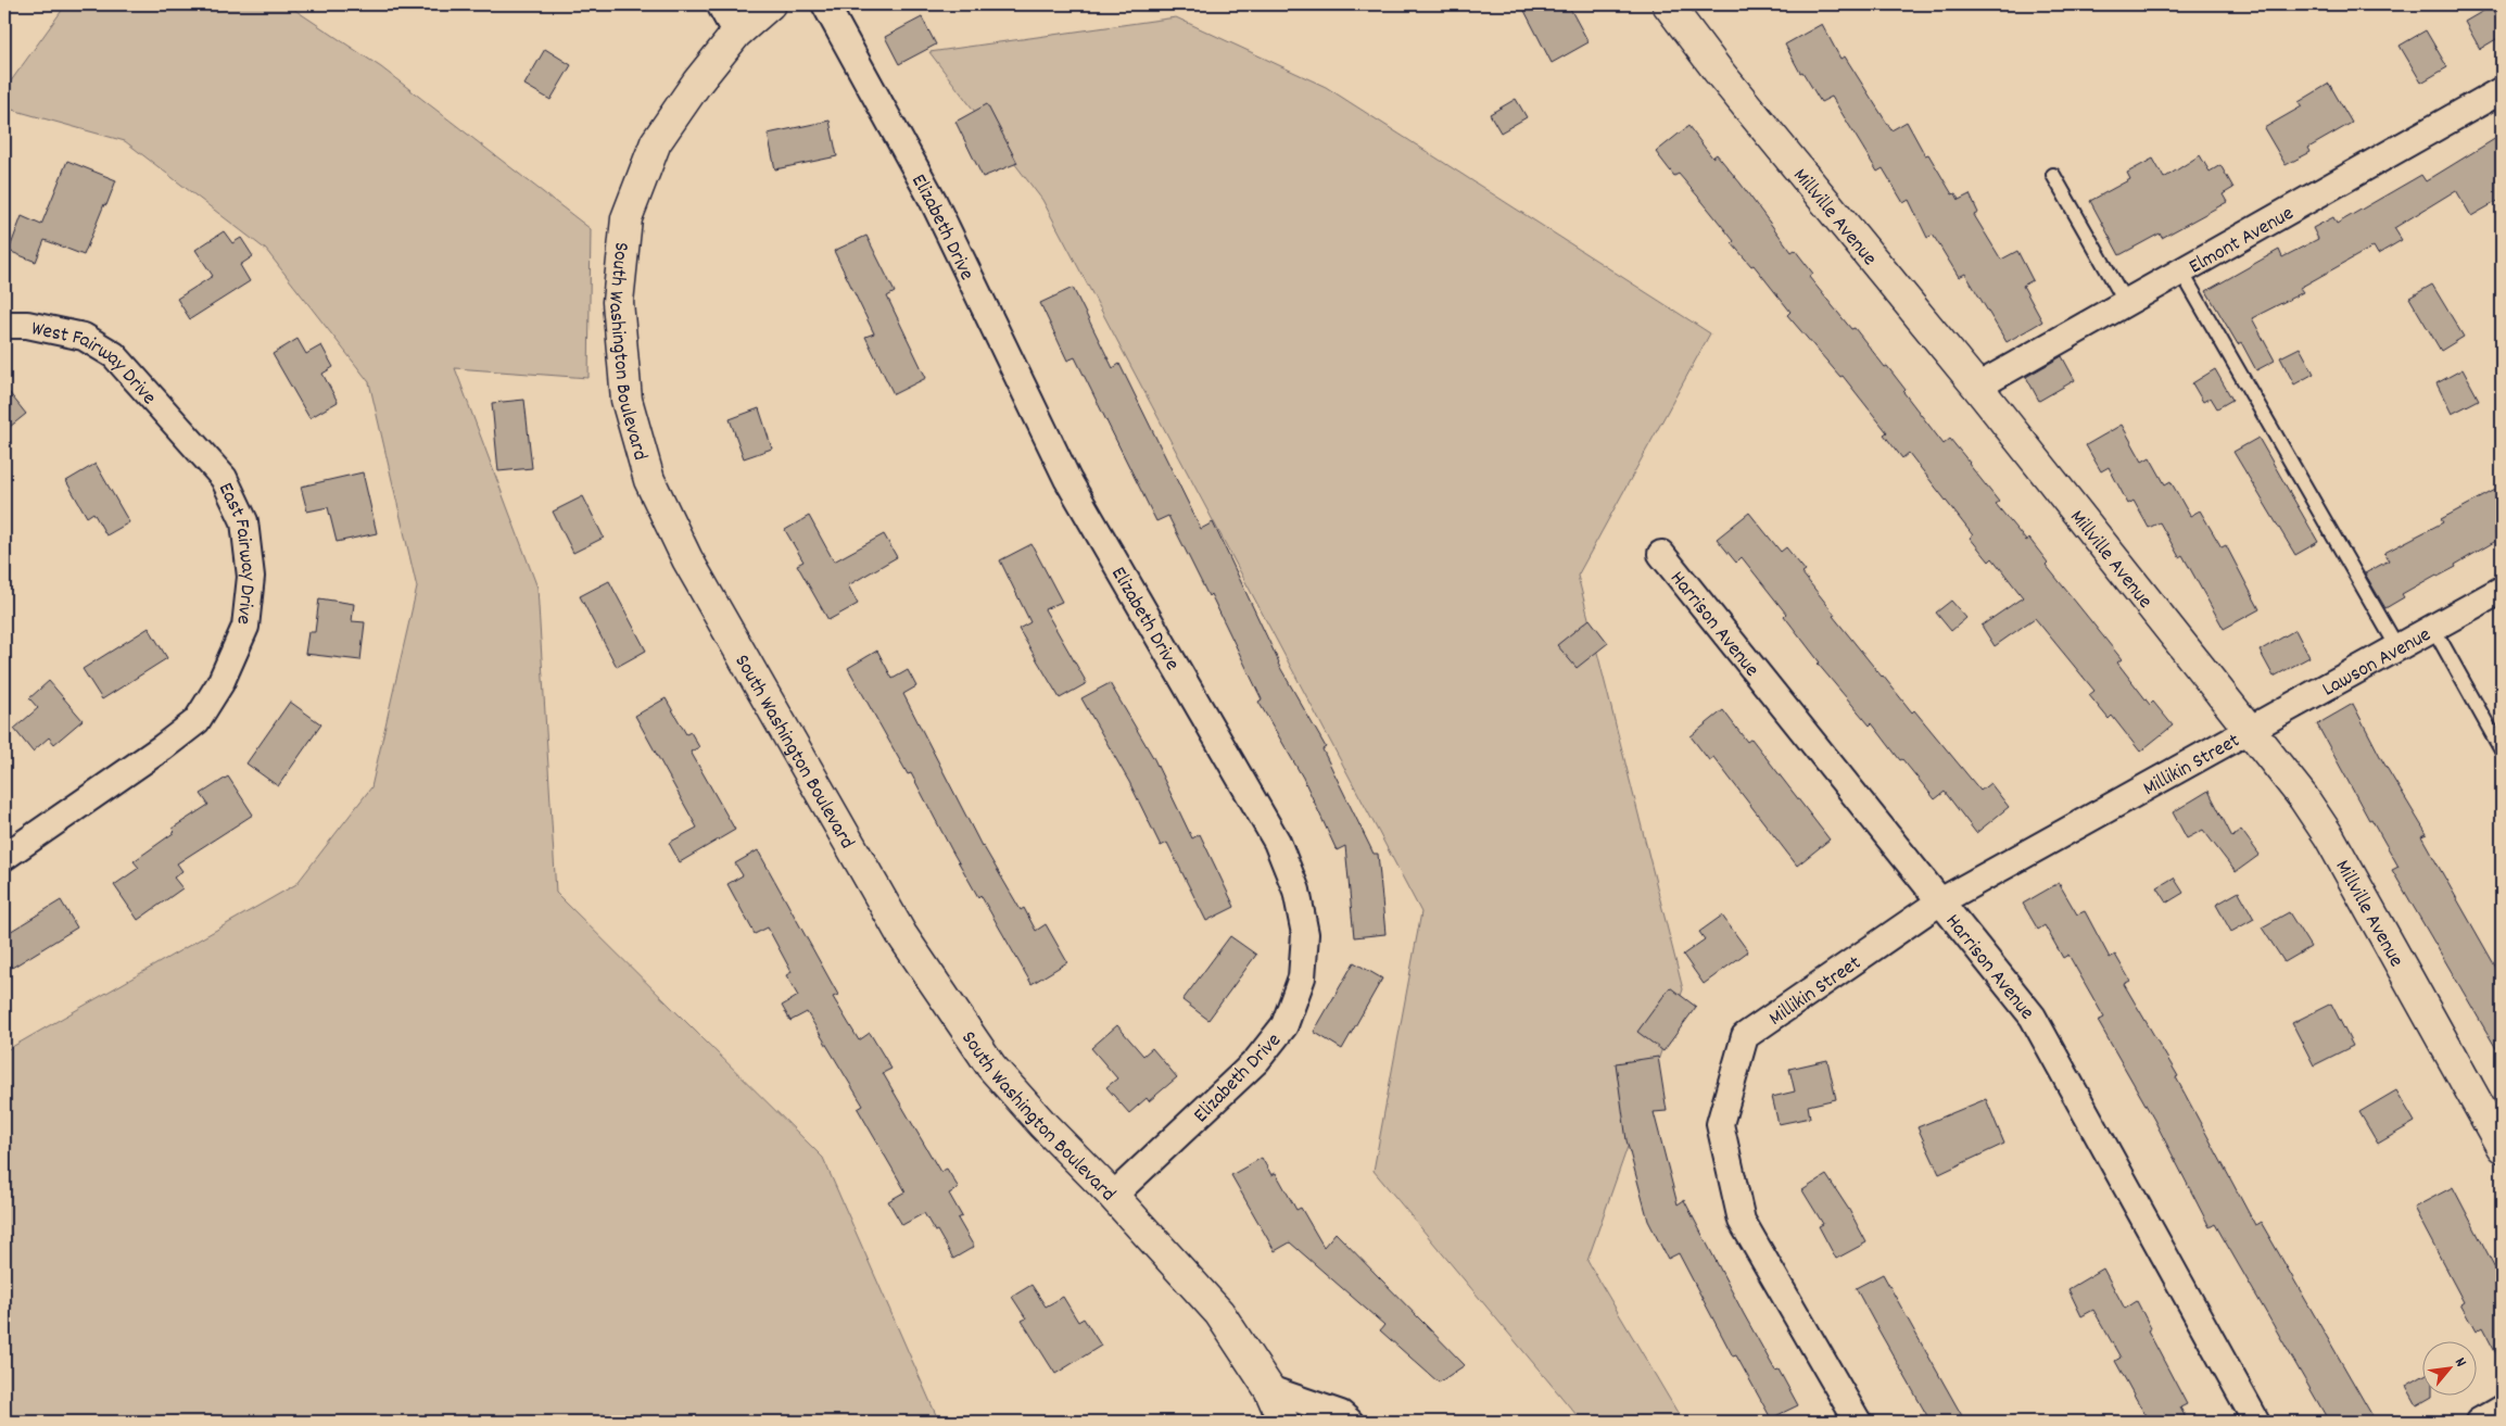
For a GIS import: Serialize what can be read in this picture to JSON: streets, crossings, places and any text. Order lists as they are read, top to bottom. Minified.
{"streets":{"street":["Millville Avenue","Elizabeth Drive","Elmont Avenue","South Washington Boulevard","West Fairway Drive","East Fairway Drive","Harrison Avenue","Lawson Avenue","Millikin Street"]},"crossings":[["Millville Avenue","Elmont Avenue"],["Millville Avenue","Lawson Avenue"],["Millville Avenue","Millikin Street"],["Elizabeth Drive","South Washington Boulevard"],["West Fairway Drive","East Fairway Drive"],["Harrison Avenue","Millikin Street"],["Lawson Avenue","Millikin Street"]],"north":"top right"}
